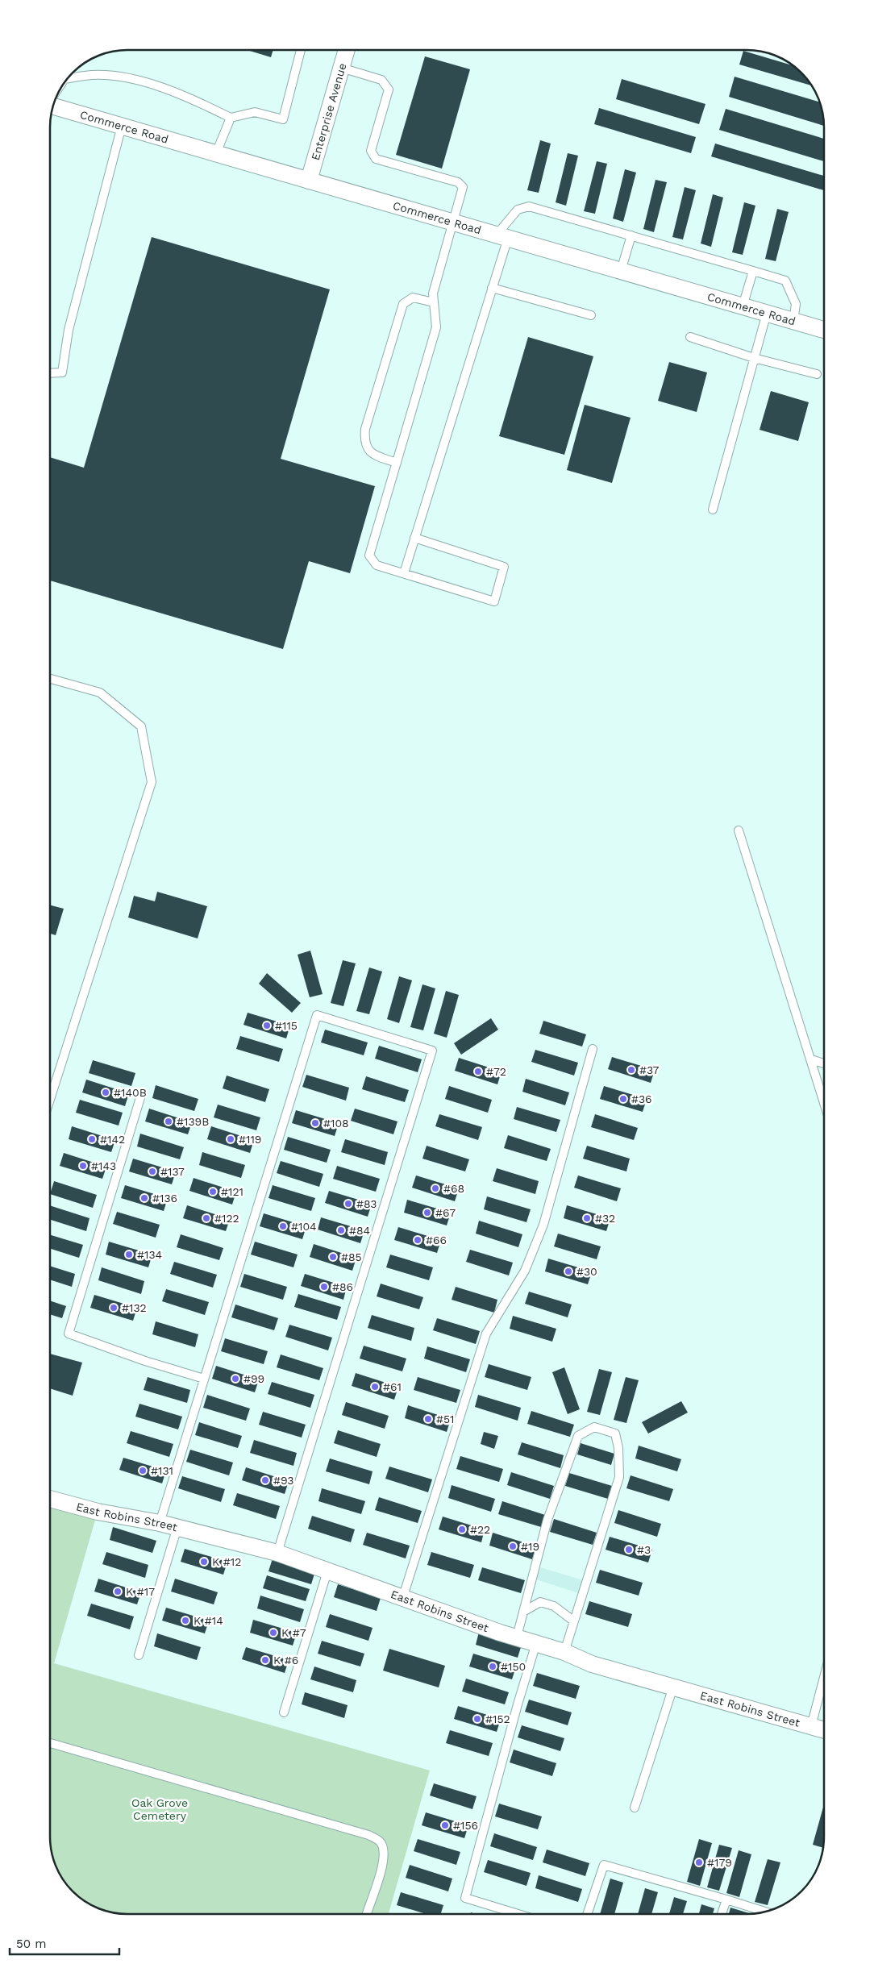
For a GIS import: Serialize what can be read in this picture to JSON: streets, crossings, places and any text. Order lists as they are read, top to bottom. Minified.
{"streets":{"street":["Enterprise Avenue","Commerce Road","East Robins Street"]},"crossings":[["Enterprise Avenue","Commerce Road"]],"parks":["Oak Grove Cemetery"],"places":["#115","#37","#72","#140B","#36","#139B","#108","#142","#119","#143","#137","#68","#121","#136","#83","#67","#122","#32","#104","#84","#66","#134","#85","#30","#86","#132","#99","#61","#51","#131","#93","#22","#19","#3","K #12","K #17","K #14","K #7","K #6","#150","#152","#156","#179"],"scale_bar":"50 m"}
